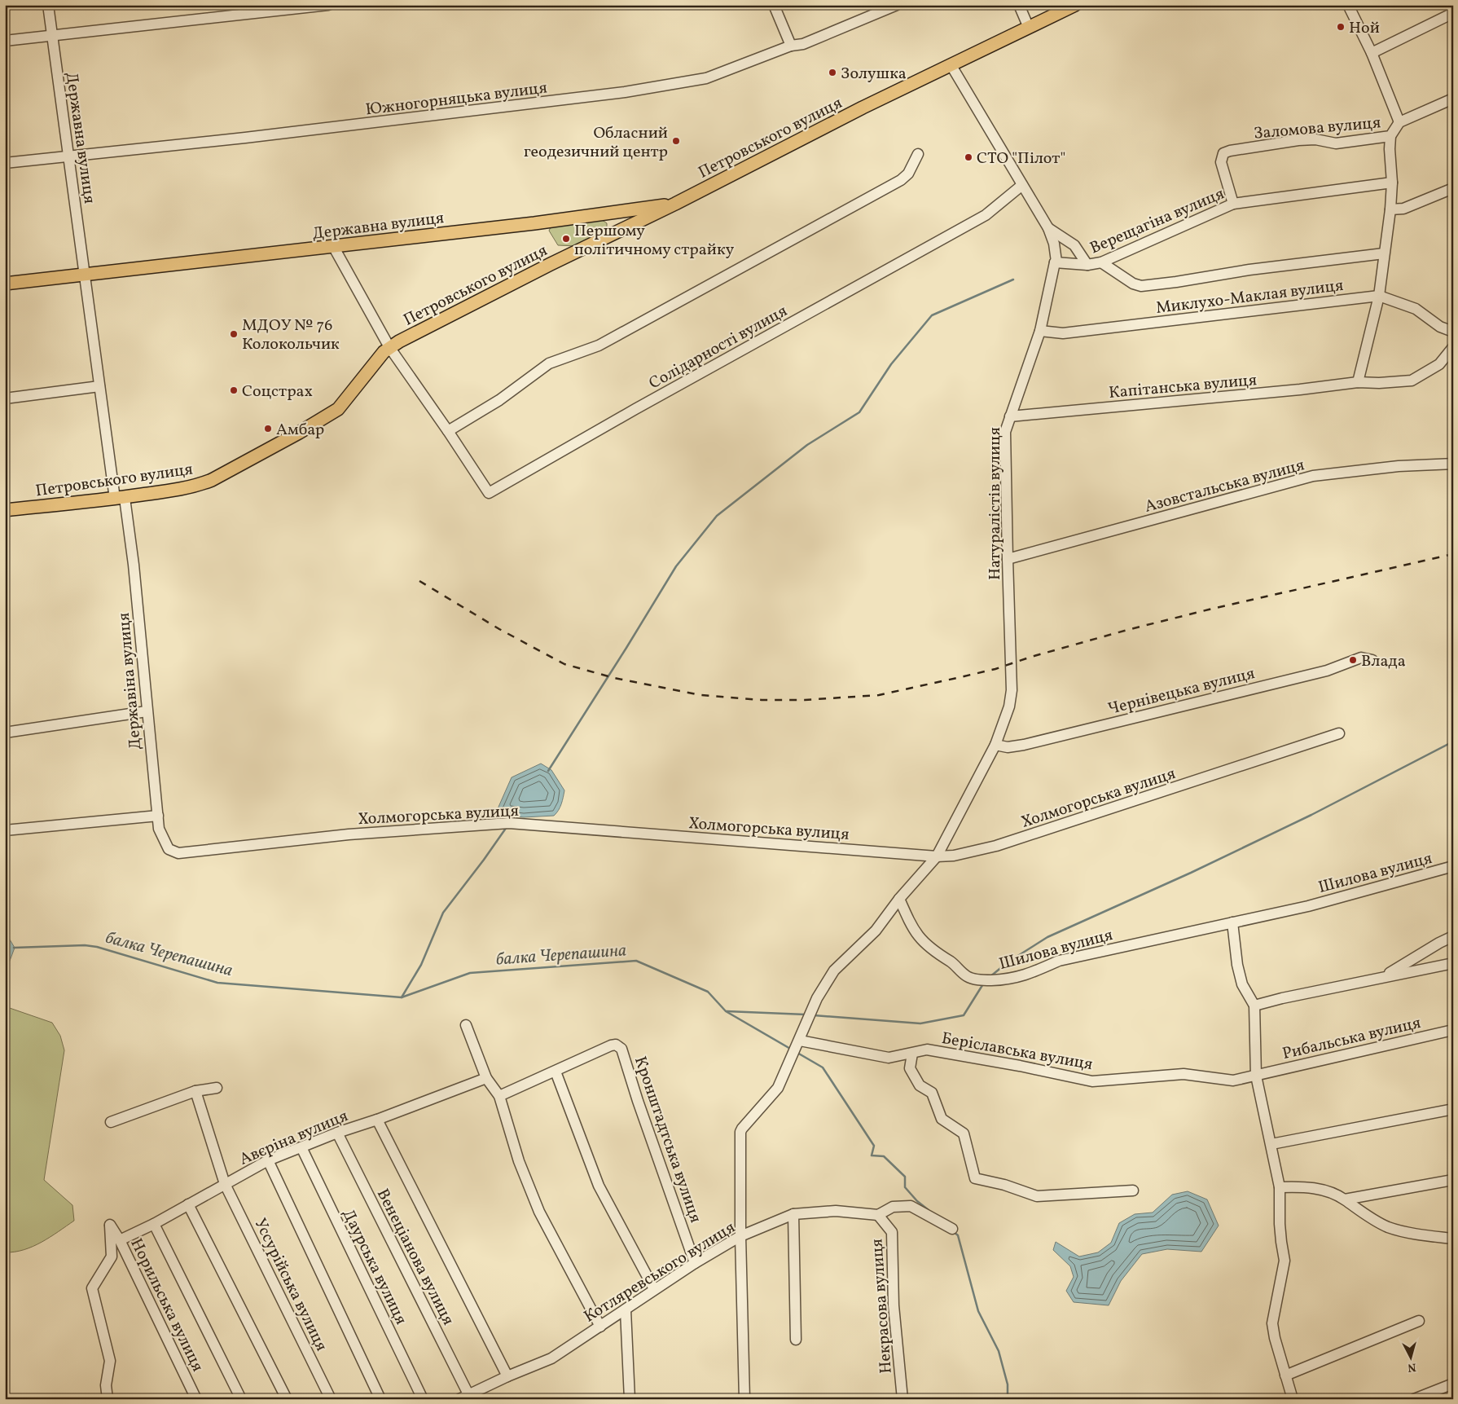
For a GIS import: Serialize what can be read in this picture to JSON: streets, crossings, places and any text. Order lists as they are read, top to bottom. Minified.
{"streets":{"main road":["Петровського вулиця","Державна вулиця"],"street":["Южногорняцька вулиця","Заломова вулиця","Верещагіна вулиця","Миклухо-Маклая вулиця","Солідарності вулиця","Капітанська вулиця","Азовстальська вулиця","Натуралістів вулиця","Державіна вулиця","Чернівецька вулиця","Холмогорська вулиця","Шилова вулиця","Рибальська вулиця","Беріславська вулиця","Авєріна вулиця","Кронштадтська вулиця","Венеціанова вулиця","Даурська вулиця","Котляревського вулиця","Уссурійська вулиця","Норильська вулиця","Некрасова вулиця"]},"crossings":[["Южногорняцька вулиця","Державна вулиця"],["Заломова вулиця","Верещагіна вулиця"],["Петровського вулиця","Державна вулиця"],["Петровського вулиця","Солідарності вулиця"],["Петровського вулиця","Натуралістів вулиця"],["Петровського вулиця","Державіна вулиця"],["Державна вулиця","Солідарності вулиця"],["Державна вулиця","Державіна вулиця"],["Верещагіна вулиця","Натуралістів вулиця"],["Миклухо-Маклая вулиця","Натуралістів вулиця"],["Солідарності вулиця","Натуралістів вулиця"],["Капітанська вулиця","Натуралістів вулиця"],["Азовстальська вулиця","Натуралістів вулиця"],["Натуралістів вулиця","Чернівецька вулиця"],["Натуралістів вулиця","Холмогорська вулиця"],["Натуралістів вулиця","Шилова вулиця"],["Натуралістів вулиця","Беріславська вулиця"],["Натуралістів вулиця","Котляревського вулиця"],["Державіна вулиця","Холмогорська вулиця"],["Рибальська вулиця","Беріславська вулиця"],["Авєріна вулиця","Венеціанова вулиця"],["Авєріна вулиця","Даурська вулиця"],["Авєріна вулиця","Уссурійська вулиця"],["Авєріна вулиця","Норильська вулиця"],["Кронштадтська вулиця","Котляревського вулиця"],["Венеціанова вулиця","Котляревського вулиця"],["Котляревського вулиця","Некрасова вулиця"]],"water":["балка Черепашина"],"places":["Ной","Золушка","Обласний геодезичний центр","СТО \"Пілот\"","Першому політичному страйку","МДОУ № 76 Колокольчик","Соцстрах","Амбар","Влада"],"north":"bottom"}
